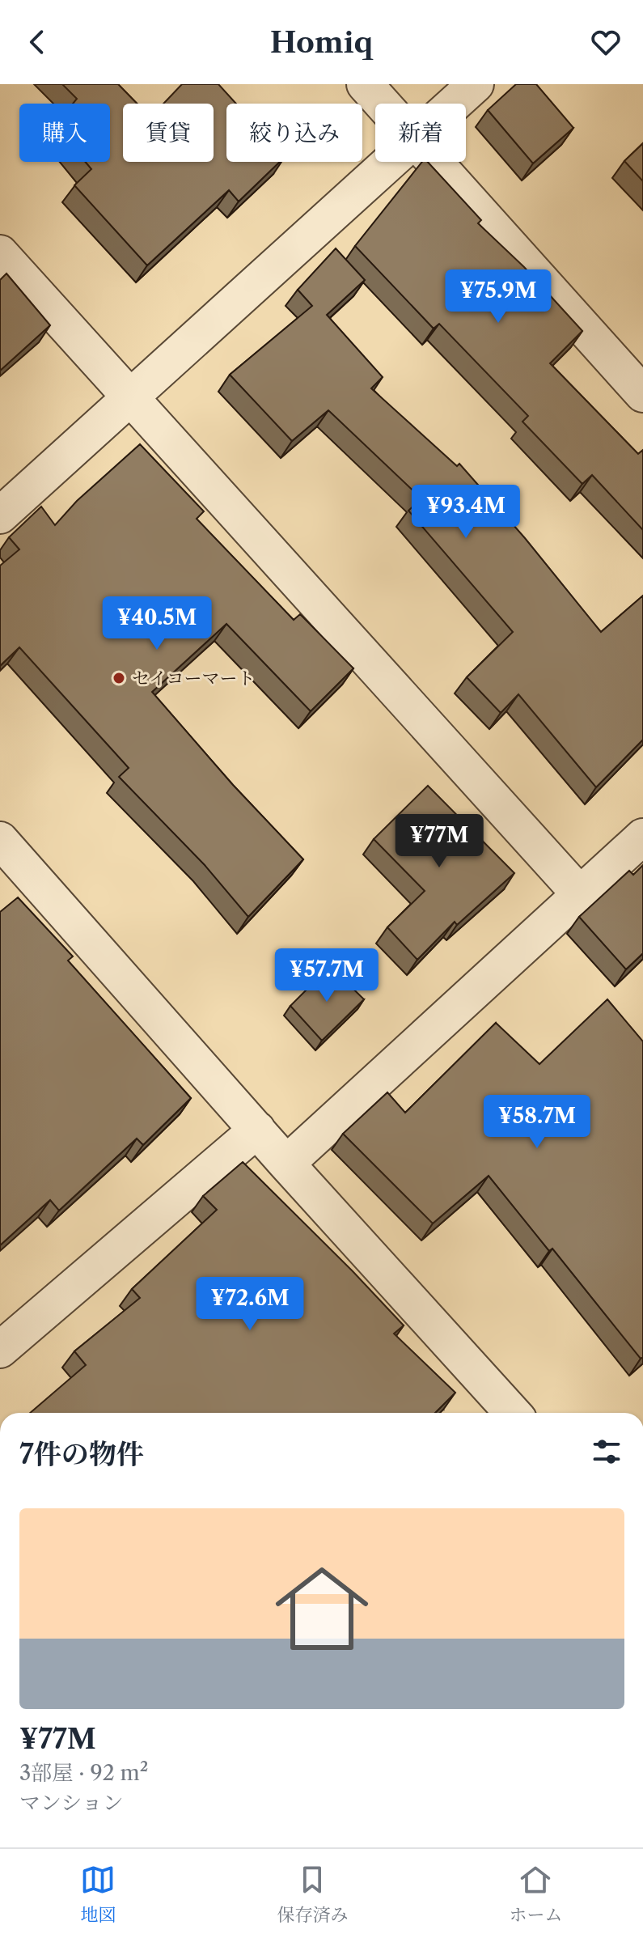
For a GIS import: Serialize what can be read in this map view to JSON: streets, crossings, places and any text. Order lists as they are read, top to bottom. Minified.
{"places":["セイコーマート"],"page":{"header":"Homiq","chip":["購入","賃貸","絞り込み","新着"],"price":["¥75.9M","¥93.4M","¥40.5M","¥77M","¥57.7M","¥58.7M","¥72.6M"],"heading":"7件の物件","list":[{"name":"¥77M","note":"3部屋 · 92 m² · マンション"}],"tabs":["地図","保存済み","ホーム"]}}
